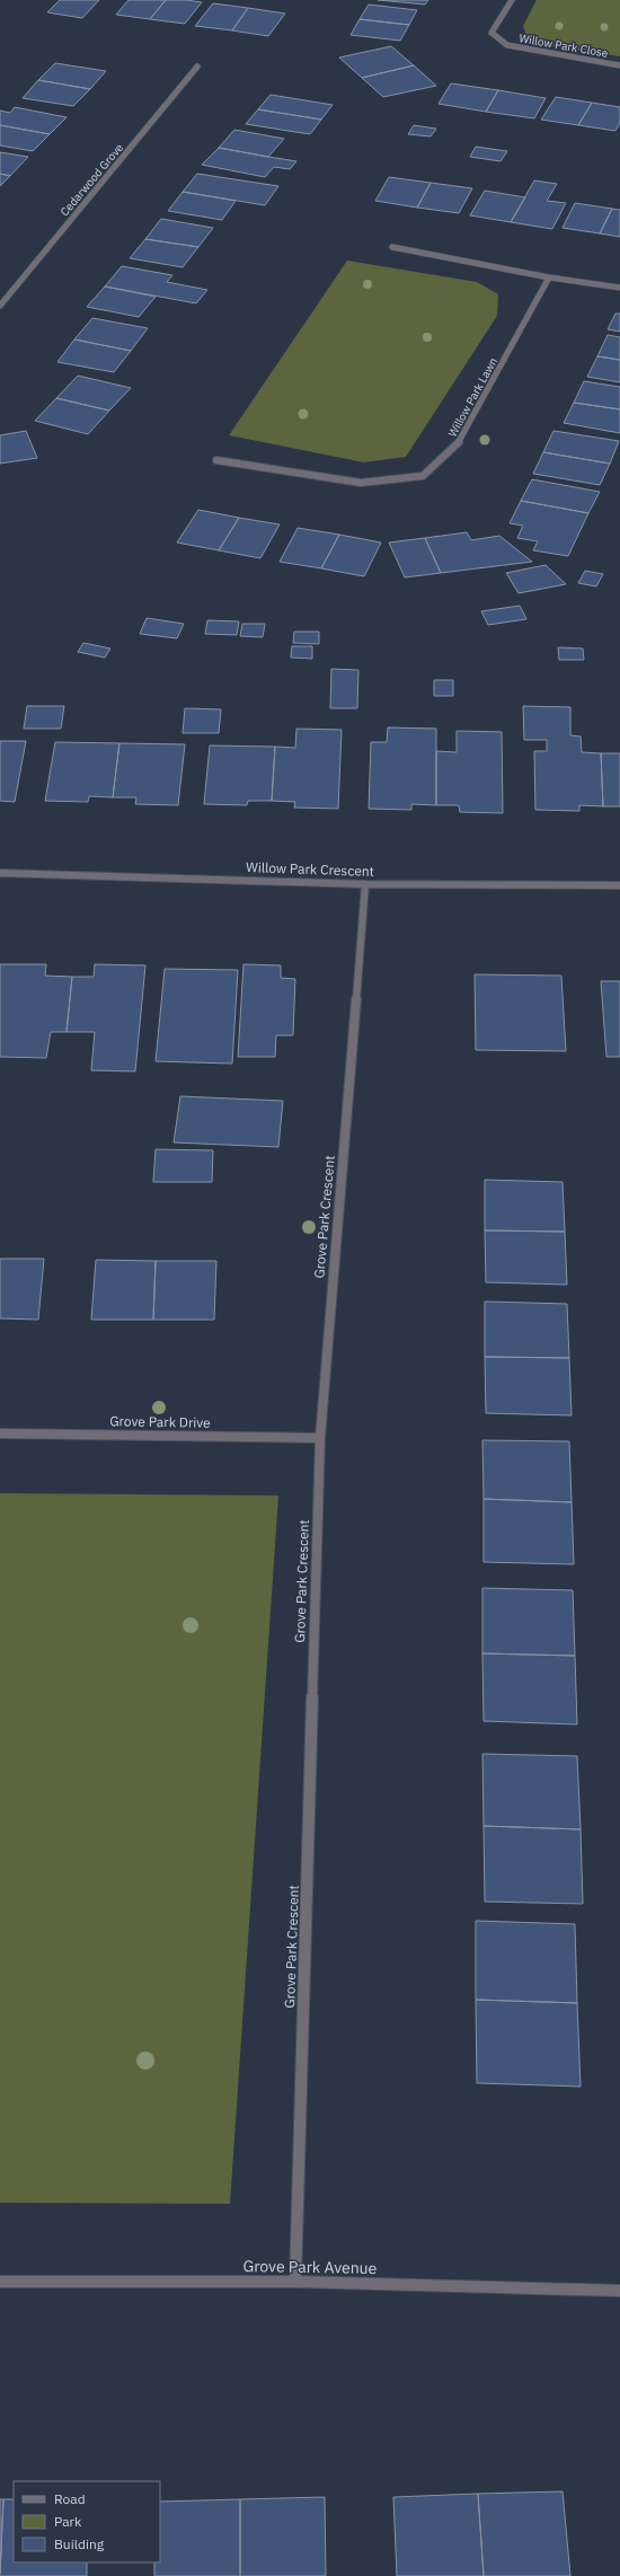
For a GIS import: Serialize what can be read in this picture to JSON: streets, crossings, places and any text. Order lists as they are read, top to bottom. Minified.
{"streets":{"street":["Willow Park Close","Cedarwood Grove","Willow Park Lawn","Willow Park Crescent","Grove Park Crescent","Grove Park Drive","Grove Park Avenue"]},"crossings":[["Willow Park Crescent","Grove Park Crescent"],["Grove Park Crescent","Grove Park Drive"],["Grove Park Crescent","Grove Park Avenue"]],"legend":["Road","Park","Building"]}
